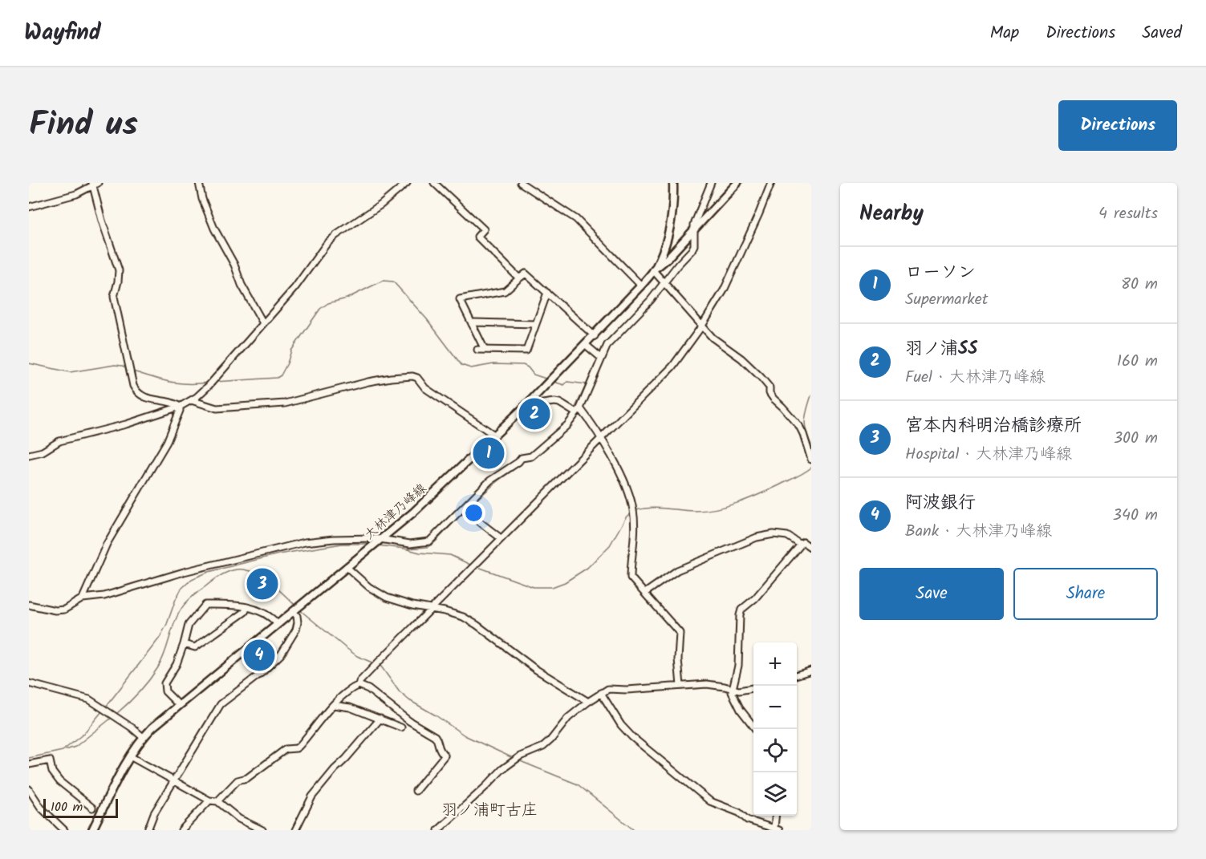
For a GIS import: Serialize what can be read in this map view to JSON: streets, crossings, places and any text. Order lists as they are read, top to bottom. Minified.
{"streets":{"main road":["大林津乃峰線"]},"districts":["羽ノ浦町古庄"],"scale_bar":"100 m","page":{"header":"Wayfind","nav":["Map","Directions","Saved"],"title":"Find us","buttons":["Directions",["Save","Share"]],"heading":["Nearby","4 results"],"list":[{"mark":"1","name":"ローソン","note":"Supermarket","value":"80 m"},{"mark":"2","name":"羽ノ浦SS","note":"Fuel · 大林津乃峰線","value":"160 m"},{"mark":"3","name":"宮本内科明治橋診療所","note":"Hospital · 大林津乃峰線","value":"300 m"},{"mark":"4","name":"阿波銀行","note":"Bank · 大林津乃峰線","value":"340 m"}],"pins":["2","1","3","4"],"map_buttons":["+","−"],"scale":"100 m"}}
